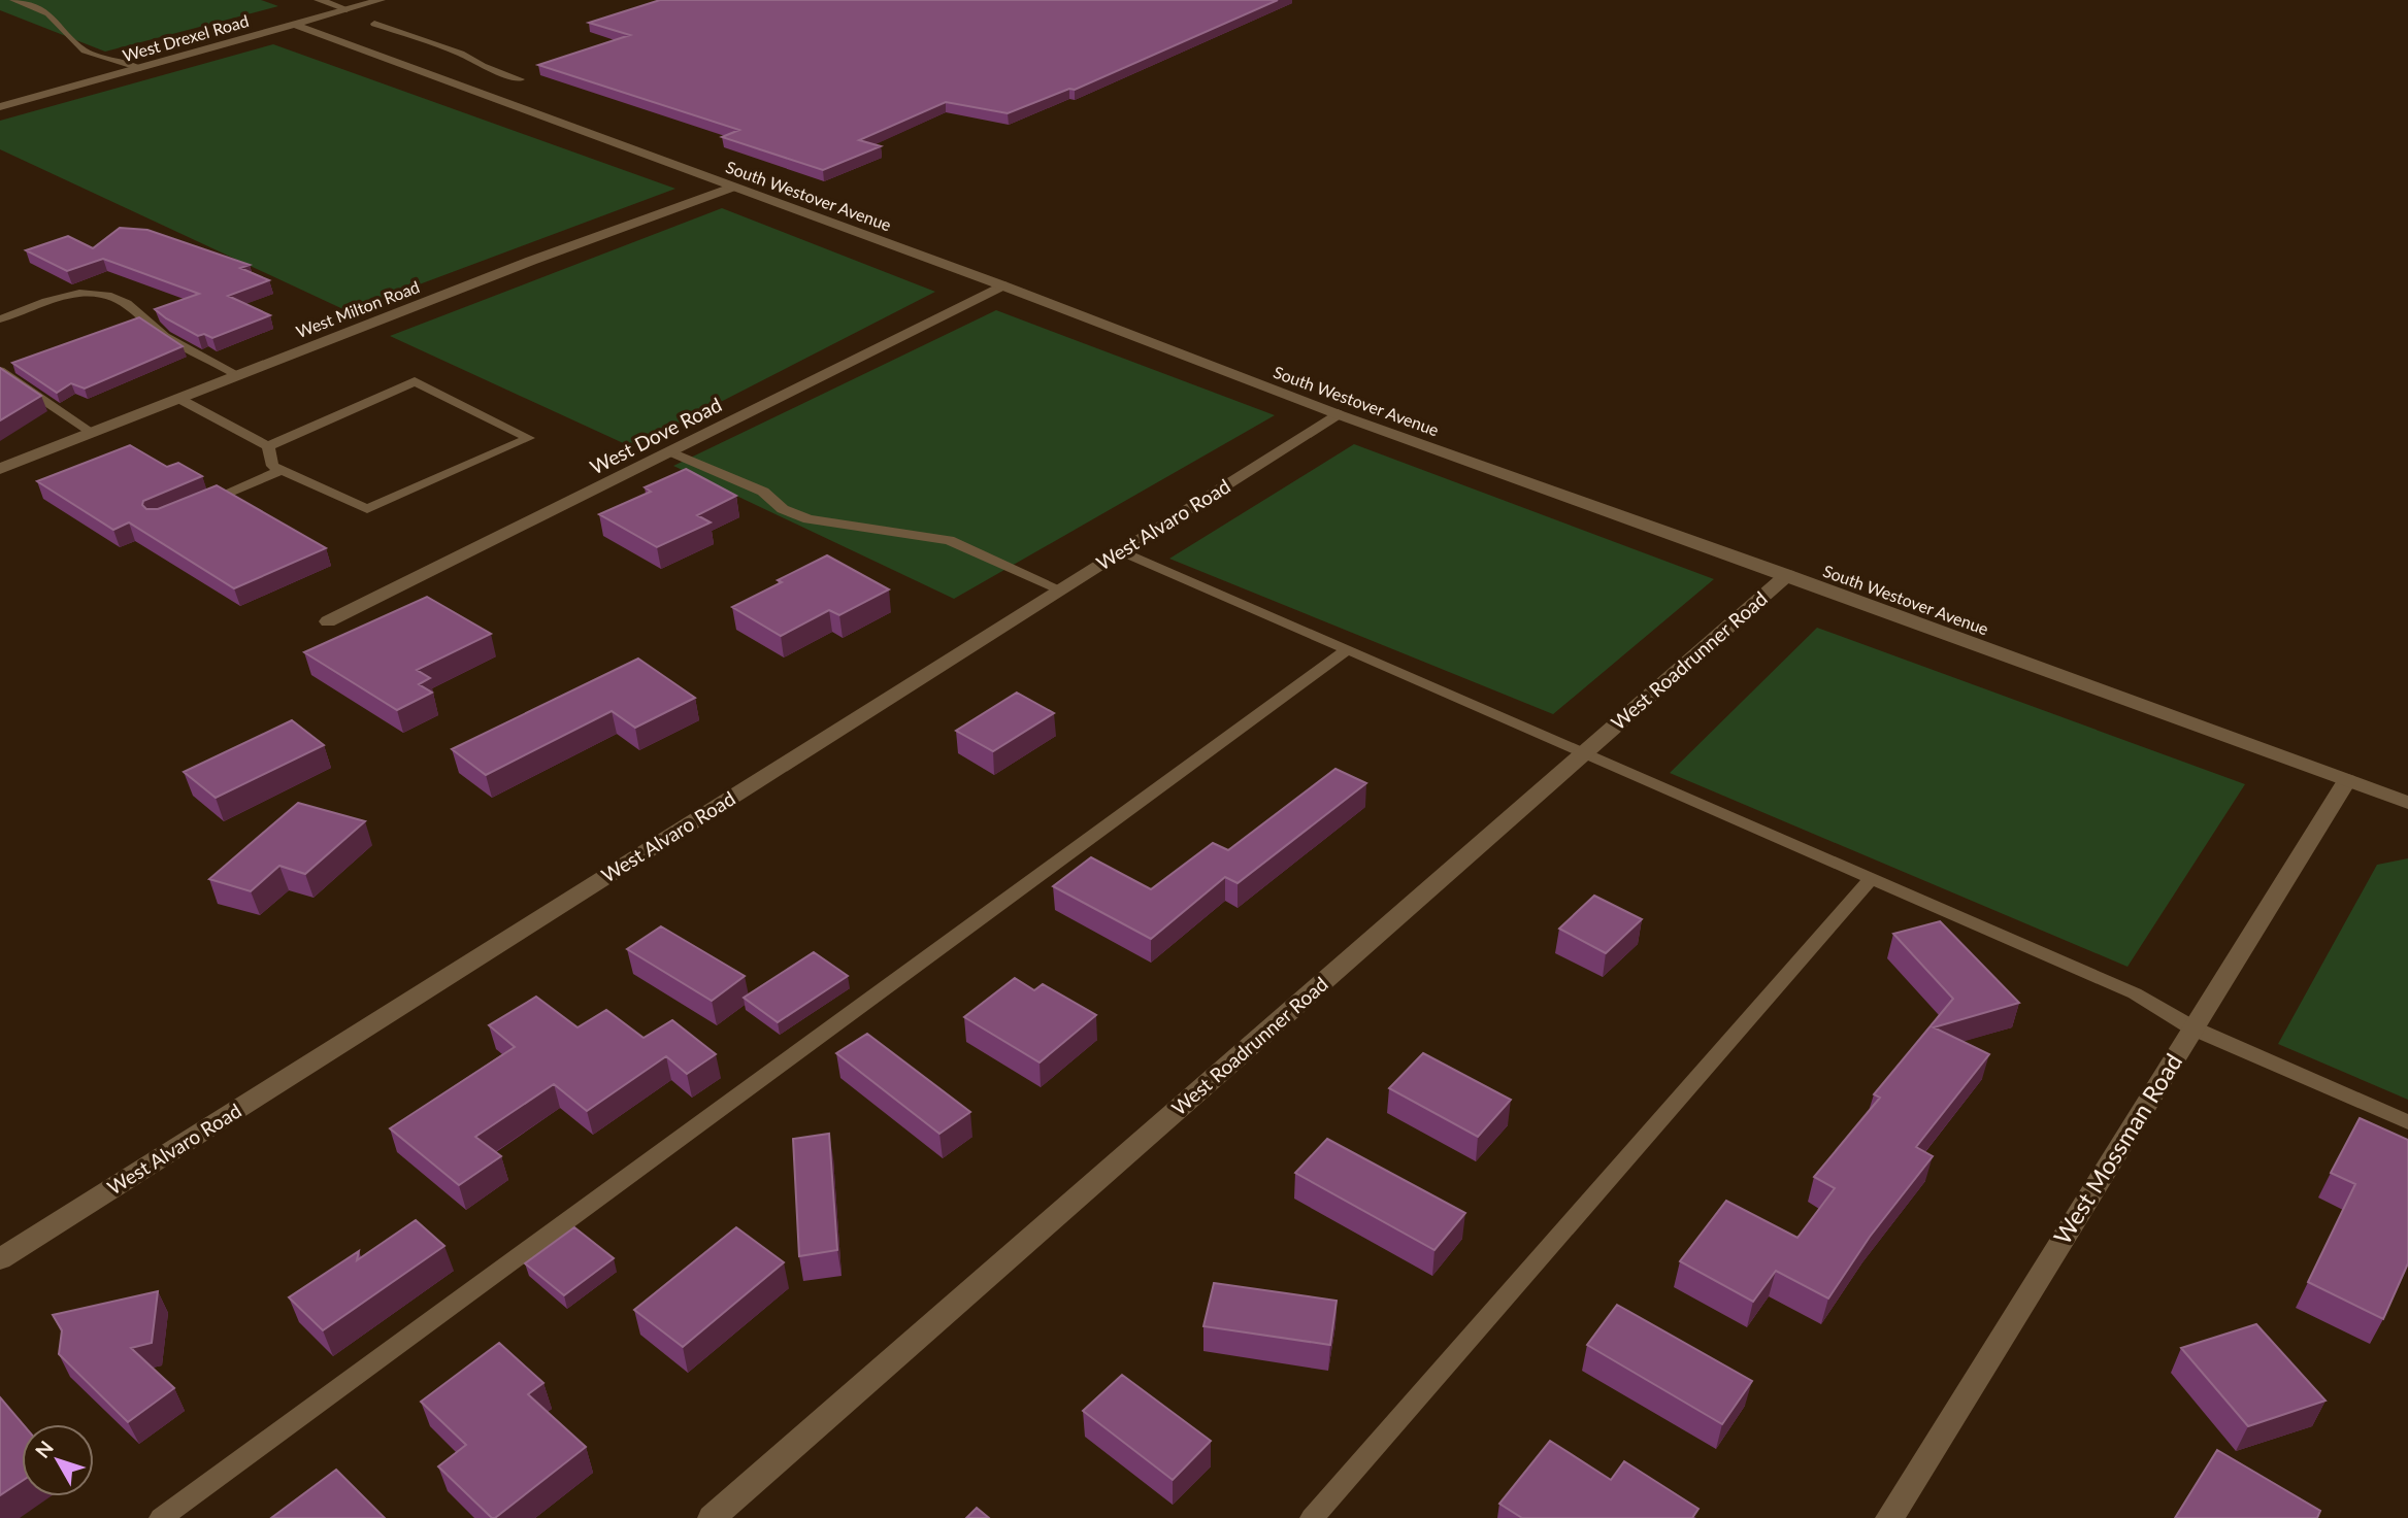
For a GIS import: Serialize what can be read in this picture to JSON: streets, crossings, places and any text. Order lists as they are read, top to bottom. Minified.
{"streets":{"street":["West Drexel Road","South Westover Avenue","West Milton Road","West Dove Road","West Alvaro Road","West Roadrunner Road","West Mossman Road"]},"crossings":[["West Drexel Road","South Westover Avenue"],["South Westover Avenue","West Milton Road"],["South Westover Avenue","West Dove Road"],["South Westover Avenue","West Alvaro Road"],["South Westover Avenue","West Roadrunner Road"],["South Westover Avenue","West Mossman Road"]],"north":"top left"}
